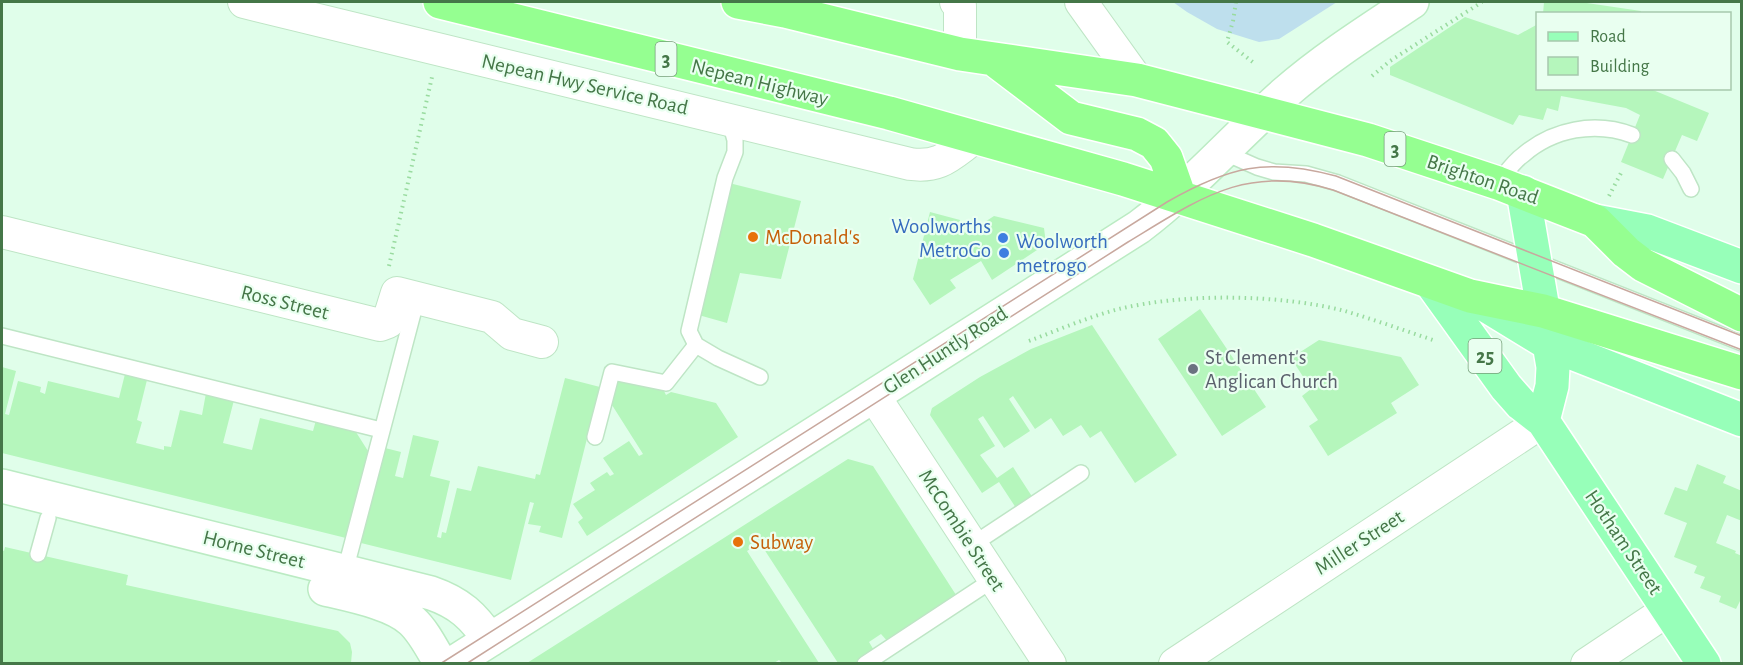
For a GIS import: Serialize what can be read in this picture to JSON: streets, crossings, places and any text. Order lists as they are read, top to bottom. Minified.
{"streets":{"highway":["3","Nepean Highway","Brighton Road"],"main road":["25","Hotham Street"],"street":["Nepean Hwy Service Road","Ross Street","Glen Huntly Road","McCombie Street","Miller Street","Horne Street"]},"crossings":[["3","Nepean Highway"],["3","Brighton Road"],["3","Glen Huntly Road"],["3","Hotham Street"],["Nepean Highway","Nepean Hwy Service Road"],["Nepean Highway","Glen Huntly Road"],["Brighton Road","Glen Huntly Road"],["Glen Huntly Road","McCombie Street"],["Glen Huntly Road","Horne Street"],["Miller Street","Hotham Street"]],"places":["McDonald's","Woolworths MetroGo","Woolworth metrogo","St Clement's Anglican Church","Subway"],"legend":["Road","Building"]}
